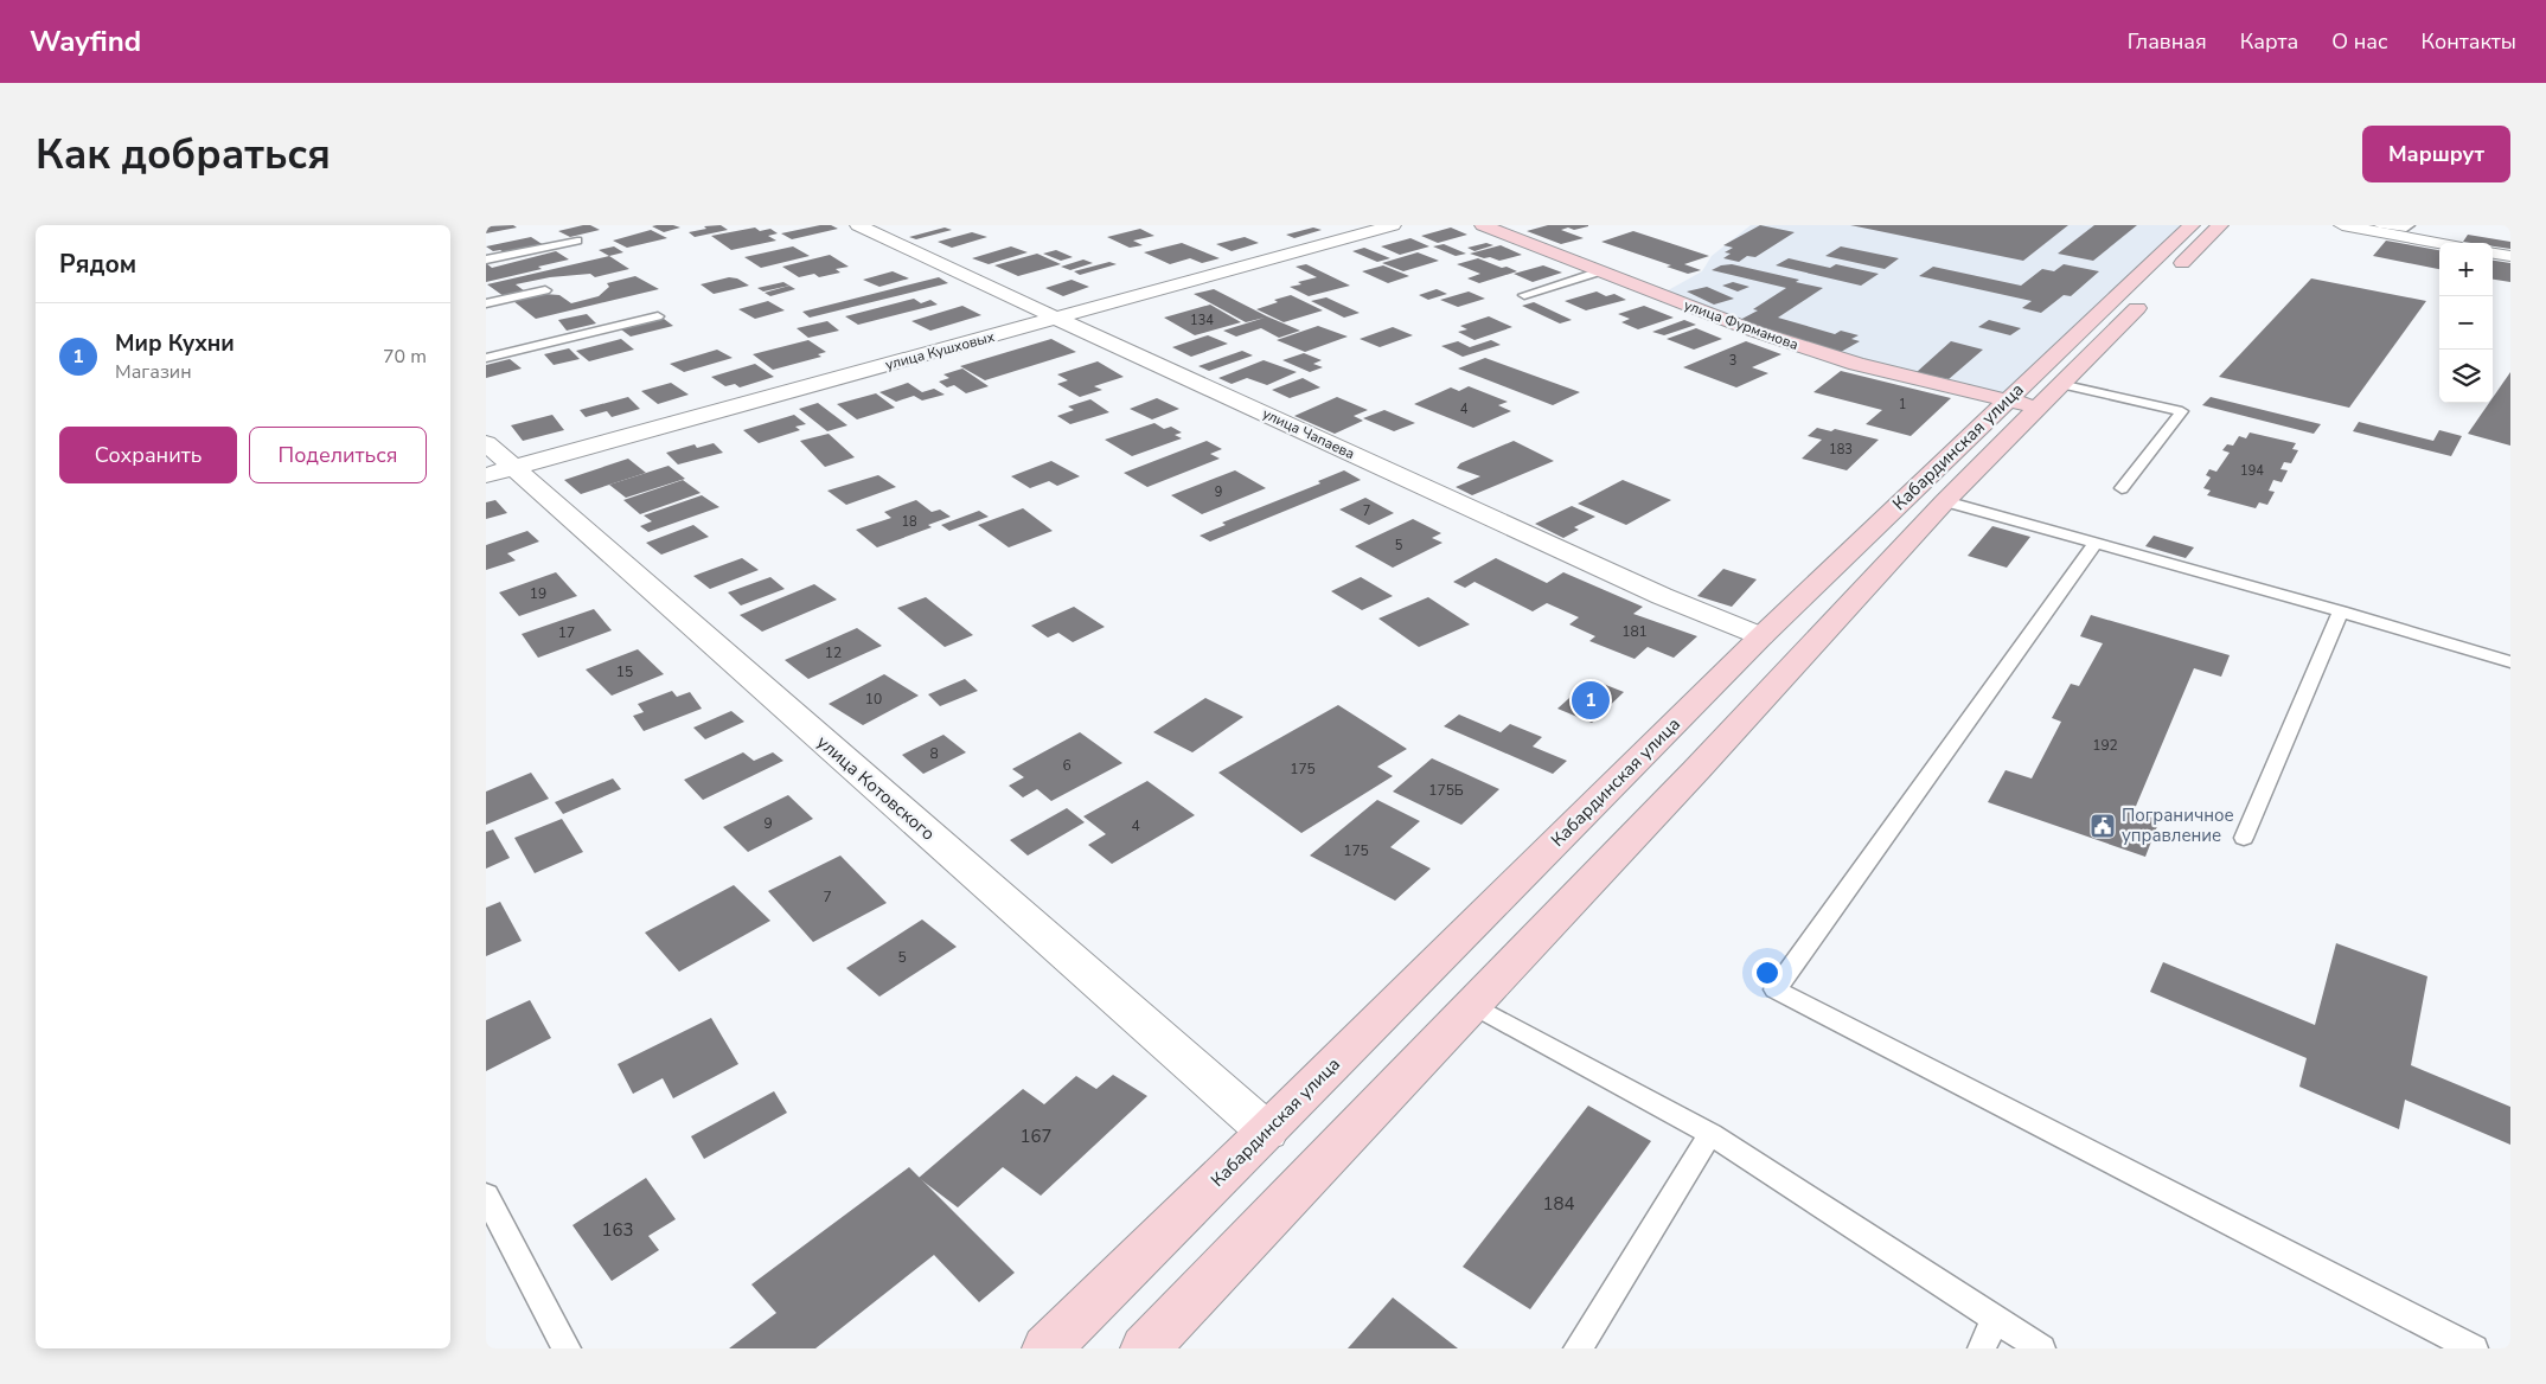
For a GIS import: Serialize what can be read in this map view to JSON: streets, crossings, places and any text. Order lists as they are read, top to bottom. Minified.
{"streets":{"main road":["улица Фурманова","Кабардинская улица"],"street":["улица Кушховых","улица Чапаева","улица Котовского"]},"crossings":[["улица Фурманова","Кабардинская улица"],["улица Кушховых","улица Чапаева"],["улица Кушховых","улица Котовского"],["улица Чапаева","Кабардинская улица"],["Кабардинская улица","улица Котовского"]],"places":{"public building":["Пограничное управление"]},"house_numbers":["134","3","1","4","183","194","9","7","18","5","19","181","17","12","15","10","192","8","6","175","175Б","9","4","175","7","5","167","184","163"],"page":{"header":"Wayfind","nav":["Главная","Карта","О нас","Контакты"],"buttons":["Маршрут",["Сохранить","Поделиться"]],"title":"Как добраться","heading":"Рядом","map_buttons":["+","−"],"list":[{"mark":"1","name":"Мир Кухни","note":"Магазин","value":"70 m"}],"pins":"1"}}
